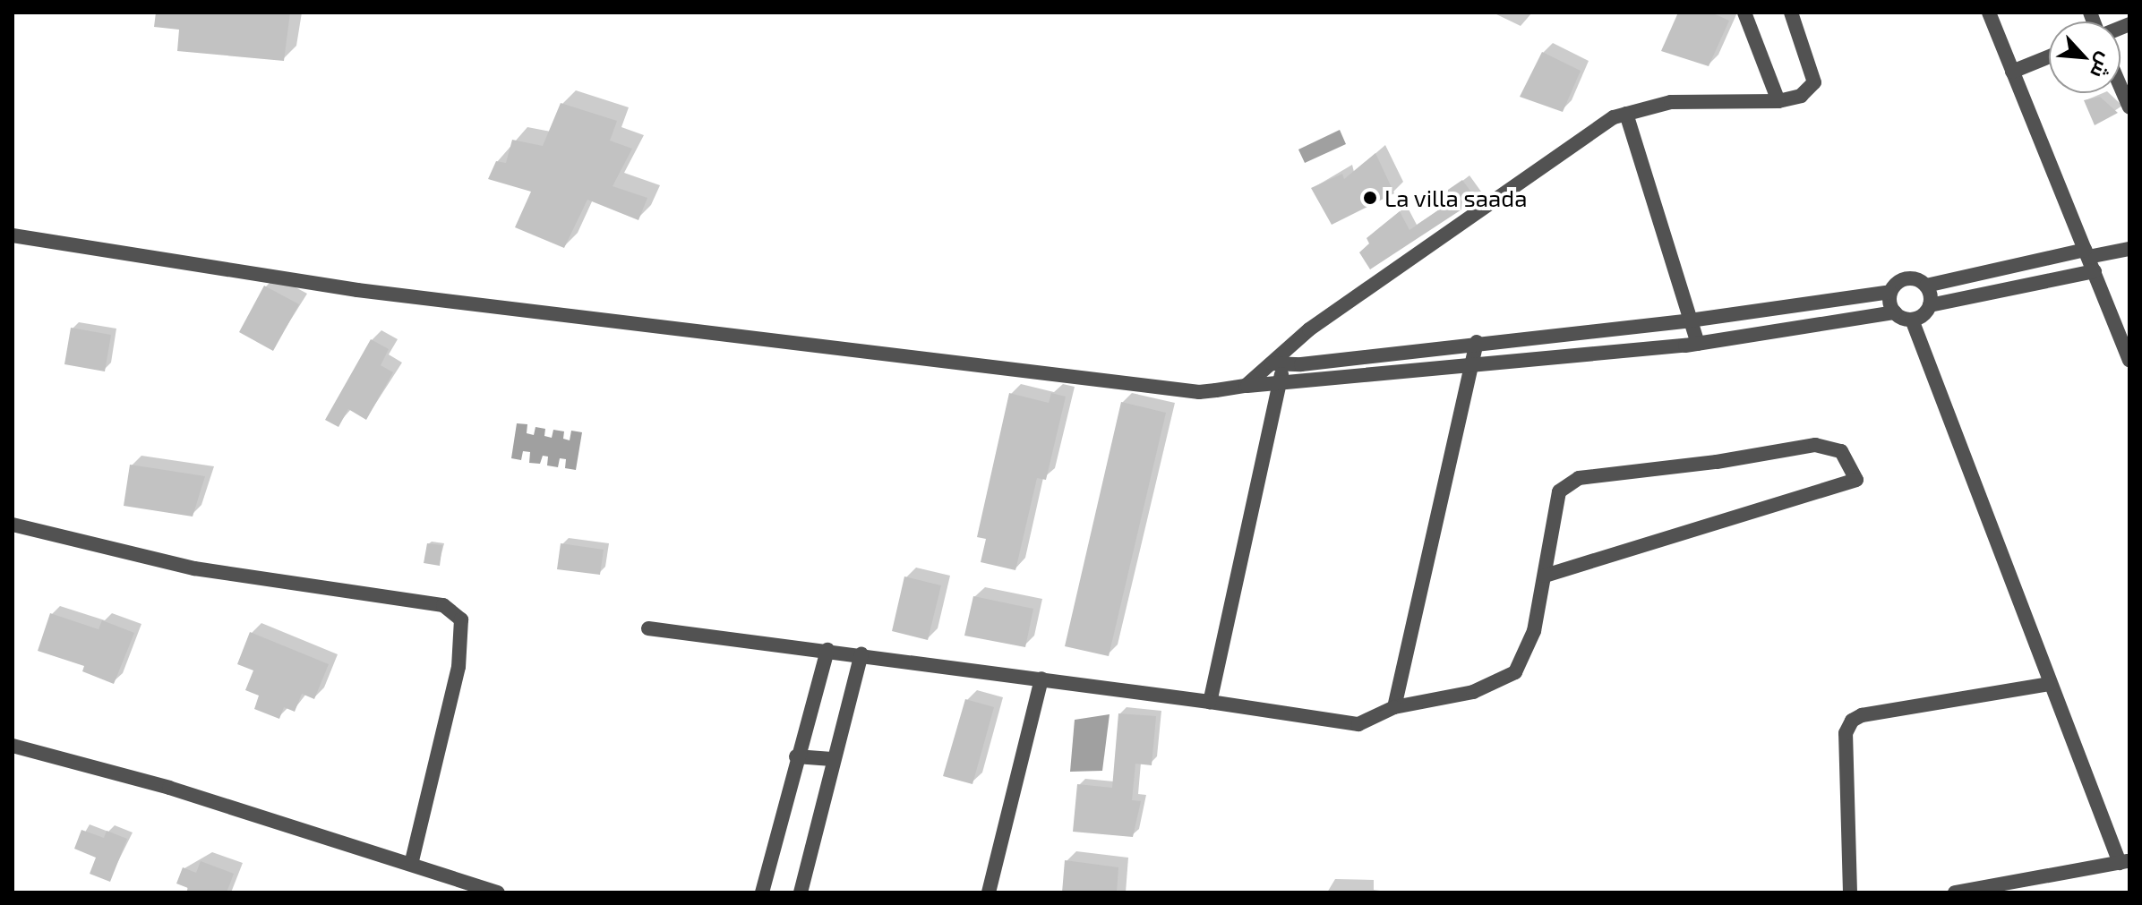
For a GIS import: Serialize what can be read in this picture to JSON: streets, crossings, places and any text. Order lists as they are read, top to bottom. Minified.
{"places":["La villa saada"],"north":"bottom right"}
